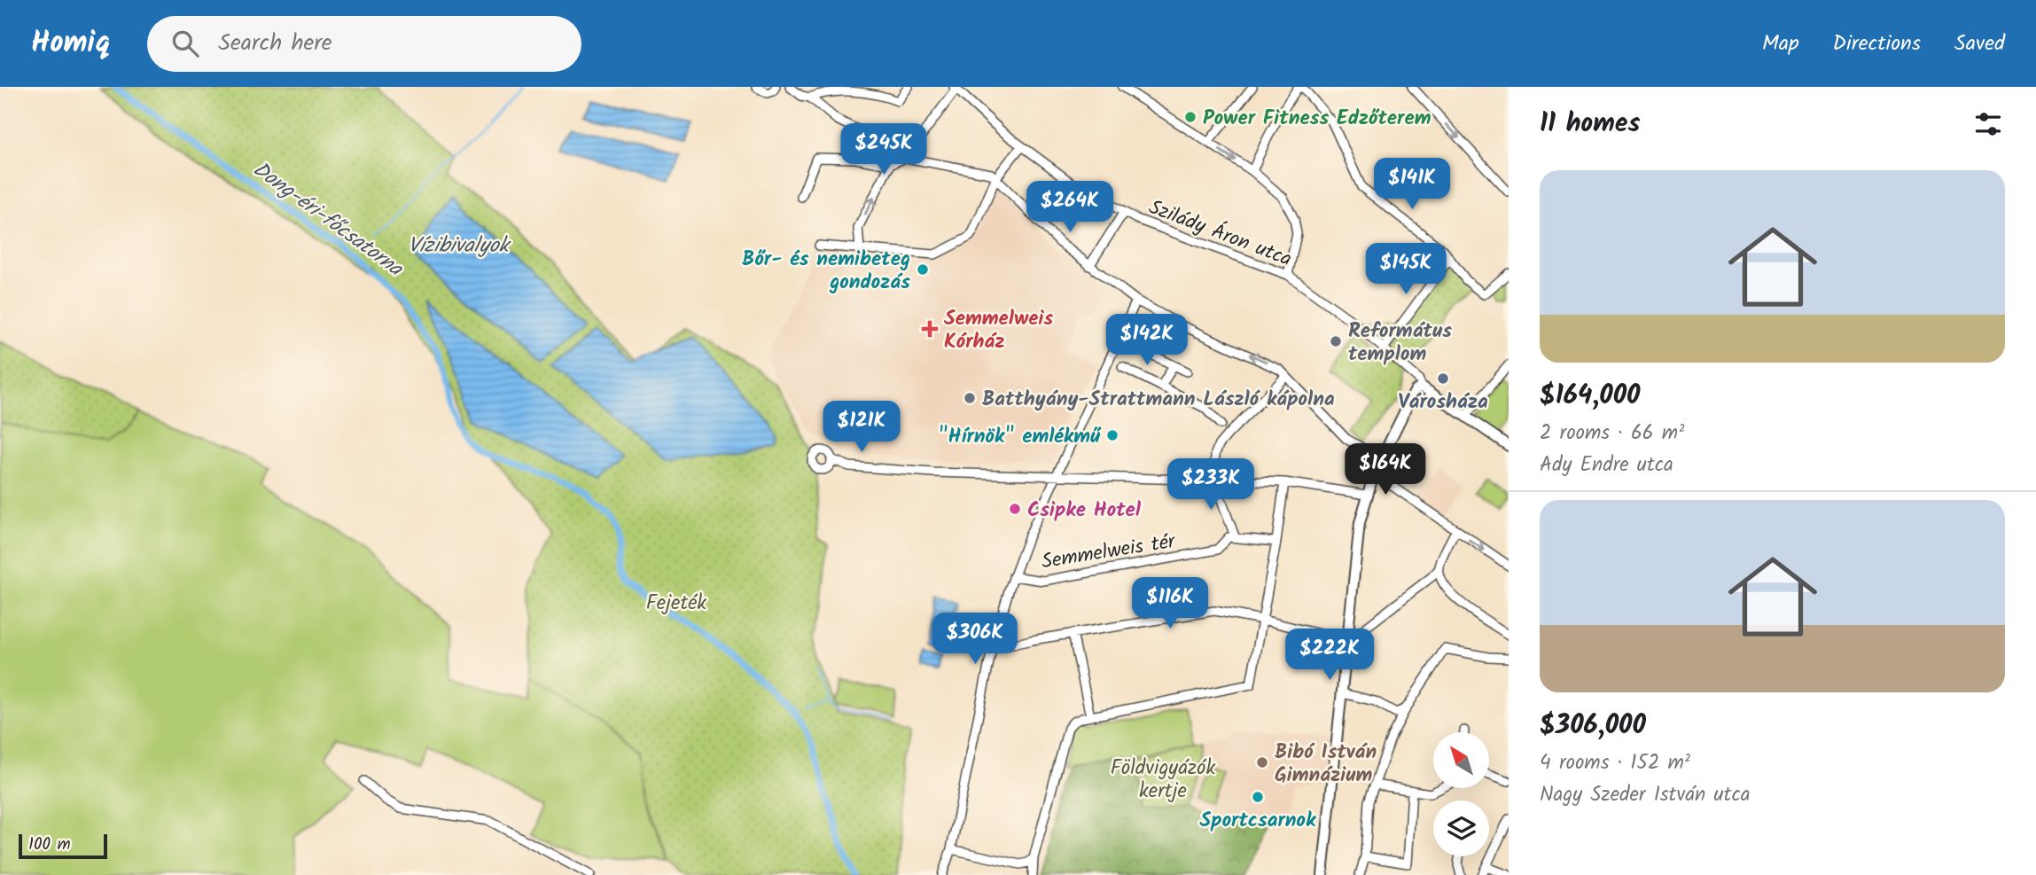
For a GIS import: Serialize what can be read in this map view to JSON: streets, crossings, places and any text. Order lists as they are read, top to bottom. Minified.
{"streets":{"street":["Szilády Áron utca","Semmelweis tér"]},"water":["Dong-éri-főcsatorna","Vízibivalyok"],"parks":["Fejeték","Földvigyázók kertje"],"places":{"other":["Power Fitness Edzőterem","Bőr- és nemibeteg gondozás","Református templom","Városháza","Batthyány-Strattmann László kápolna","\"Hírnök\" emlékmű","Csipke Hotel","Bibó István Gimnázium","Sportcsarnok"],"health":["Semmelweis Kórház"]},"scale_bar":"100 m","north":"top left","page":{"header":"Homiq","search":"Search here","nav":["Map","Directions","Saved"],"heading":"11 homes","price":["$245K","$141K","$264K","$145K","$142K","$121K","$164K","$233K","$116K","$306K","$222K"],"list":[{"name":"$164,000","note":"2 rooms · 66 m² · Ady Endre utca"},{"name":"$306,000","note":"4 rooms · 152 m² · Nagy Szeder István utca"}],"scale":"100 m"}}
